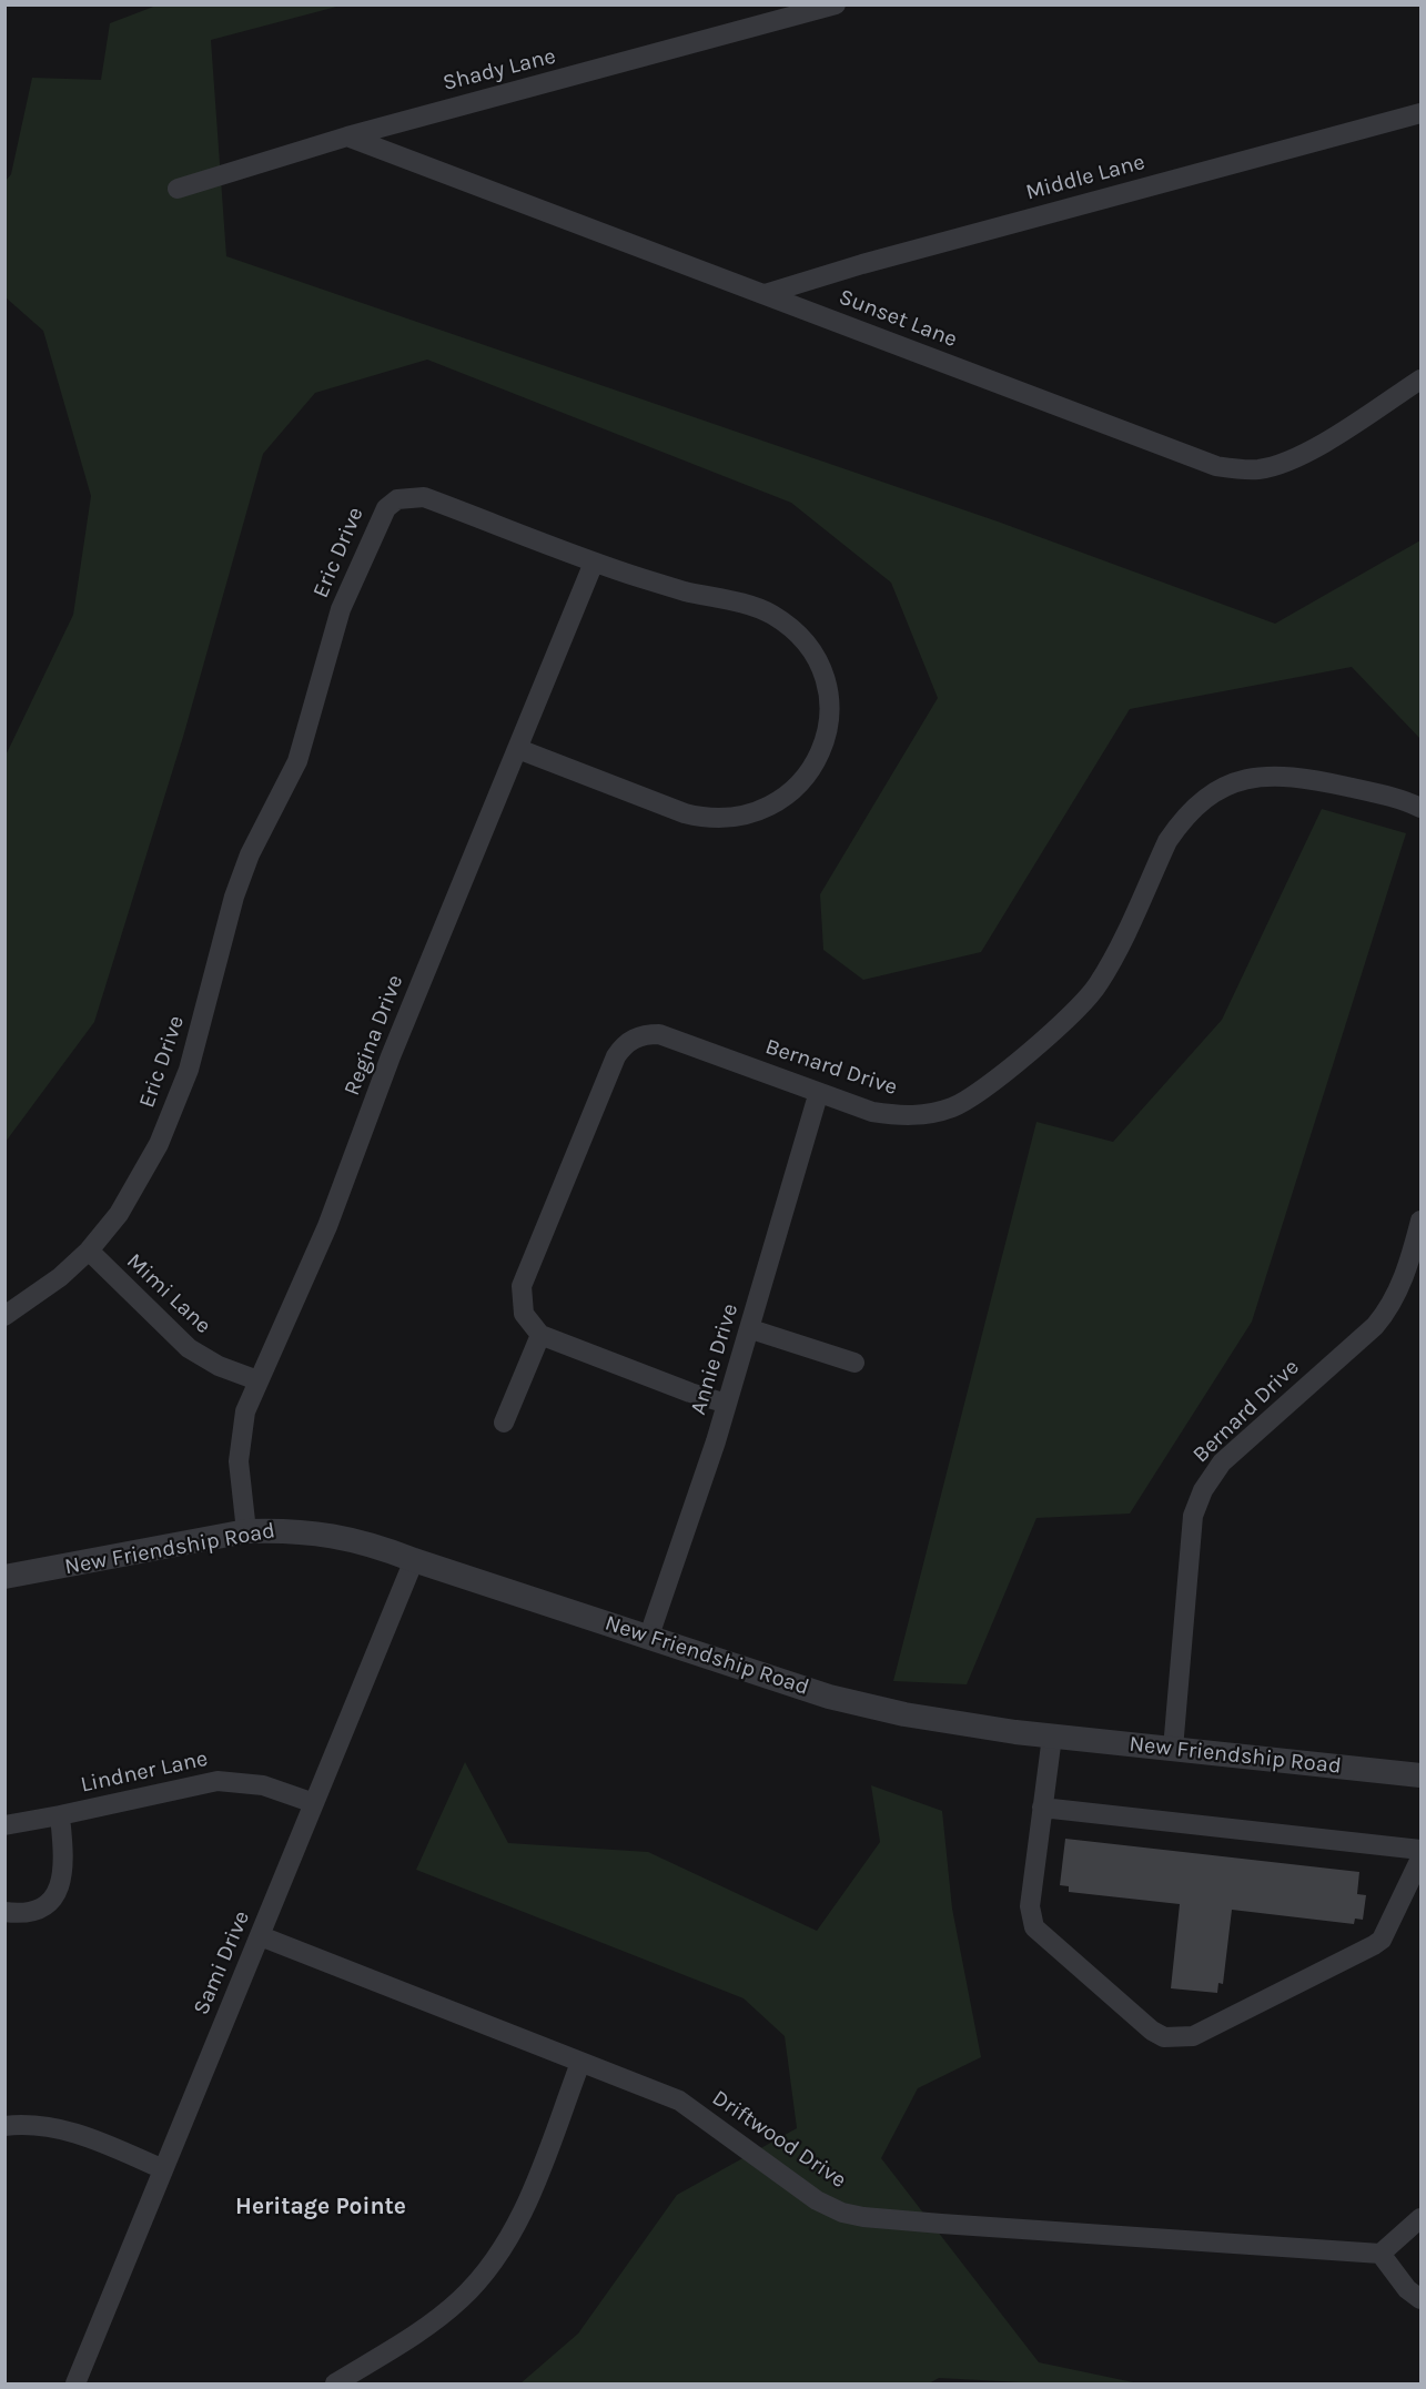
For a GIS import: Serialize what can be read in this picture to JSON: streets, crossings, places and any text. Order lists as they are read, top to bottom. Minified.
{"streets":{"street":["Shady Lane","Middle Lane","Sunset Lane","Eric Drive","Regina Drive","Bernard Drive","Mimi Lane","Annie Drive","New Friendship Road","Lindner Lane","Sami Drive","Driftwood Drive"]},"crossings":[["Shady Lane","Sunset Lane"],["Middle Lane","Sunset Lane"],["Eric Drive","Regina Drive"],["Eric Drive","Mimi Lane"],["Regina Drive","Mimi Lane"],["Regina Drive","New Friendship Road"],["Bernard Drive","Annie Drive"],["Bernard Drive","New Friendship Road"],["Annie Drive","New Friendship Road"],["New Friendship Road","Sami Drive"],["Lindner Lane","Sami Drive"],["Sami Drive","Driftwood Drive"]],"districts":["Heritage Pointe"]}
